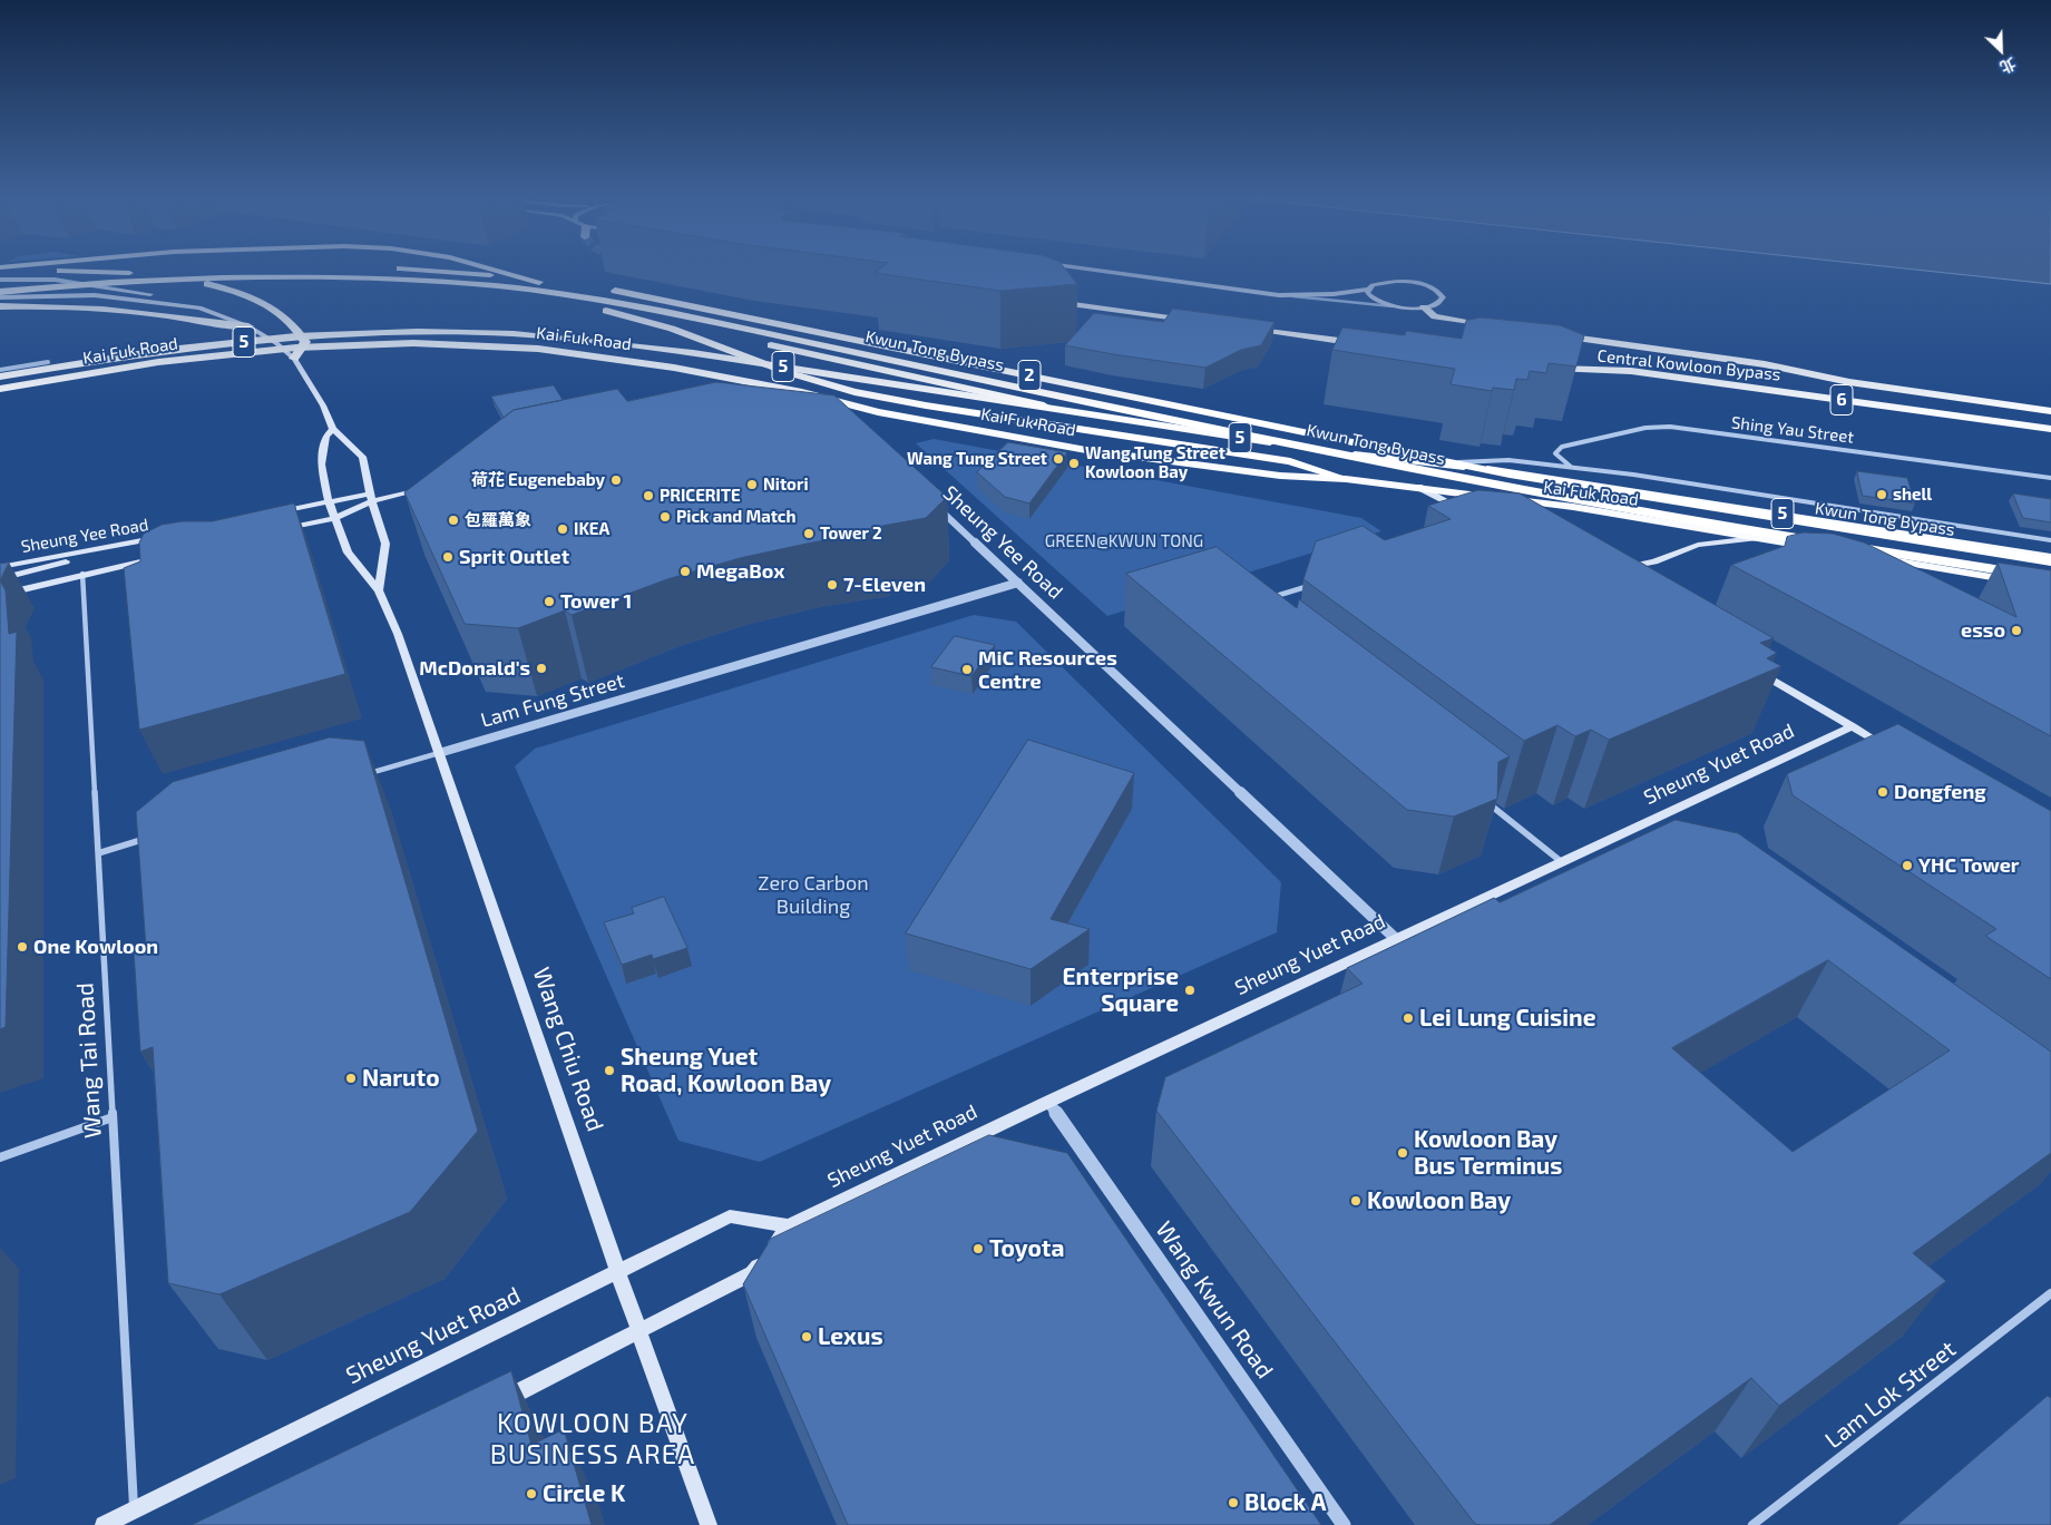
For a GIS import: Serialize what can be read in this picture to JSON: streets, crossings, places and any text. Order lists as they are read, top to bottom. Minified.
{"streets":{"highway":["Kai Fuk Road","5","Kwun Tong Bypass","Central Kowloon Bypass","2","6"],"main road":["Sheung Yee Road","Sheung Yuet Road","Wang Chiu Road"],"street":["Shing Yau Street","Lam Fung Street","Wang Tai Road","Wang Kwun Road","Lam Lok Street"]},"crossings":[["Kai Fuk Road","Kwun Tong Bypass"],["Kai Fuk Road","Shing Yau Street"],["Sheung Yee Road","Lam Fung Street"],["Sheung Yee Road","Sheung Yuet Road"],["Sheung Yee Road","Wang Tai Road"],["Lam Fung Street","Wang Chiu Road"],["Sheung Yuet Road","Wang Chiu Road"],["Sheung Yuet Road","Wang Tai Road"],["Sheung Yuet Road","Wang Kwun Road"]],"districts":["KOWLOON BAY BUSINESS AREA"],"parks":["GREEN@KWUN TONG","Zero Carbon Building"],"places":["Wang Tung Street","Wang Tung Street Kowloon Bay","荷花 Eugenebaby","Nitori","shell","PRICERITE","Pick and Match","包羅萬象","IKEA","Tower 2","Sprit Outlet","MegaBox","7-Eleven","Tower 1","esso","McDonald's","MiC Resources Centre","Dongfeng","YHC Tower","One Kowloon","Enterprise Square","Lei Lung Cuisine","Sheung Yuet Road, Kowloon Bay","Naruto","Kowloon Bay Bus Terminus","Kowloon Bay","Toyota","Lexus","Circle K","Block A"],"north":"bottom right"}
